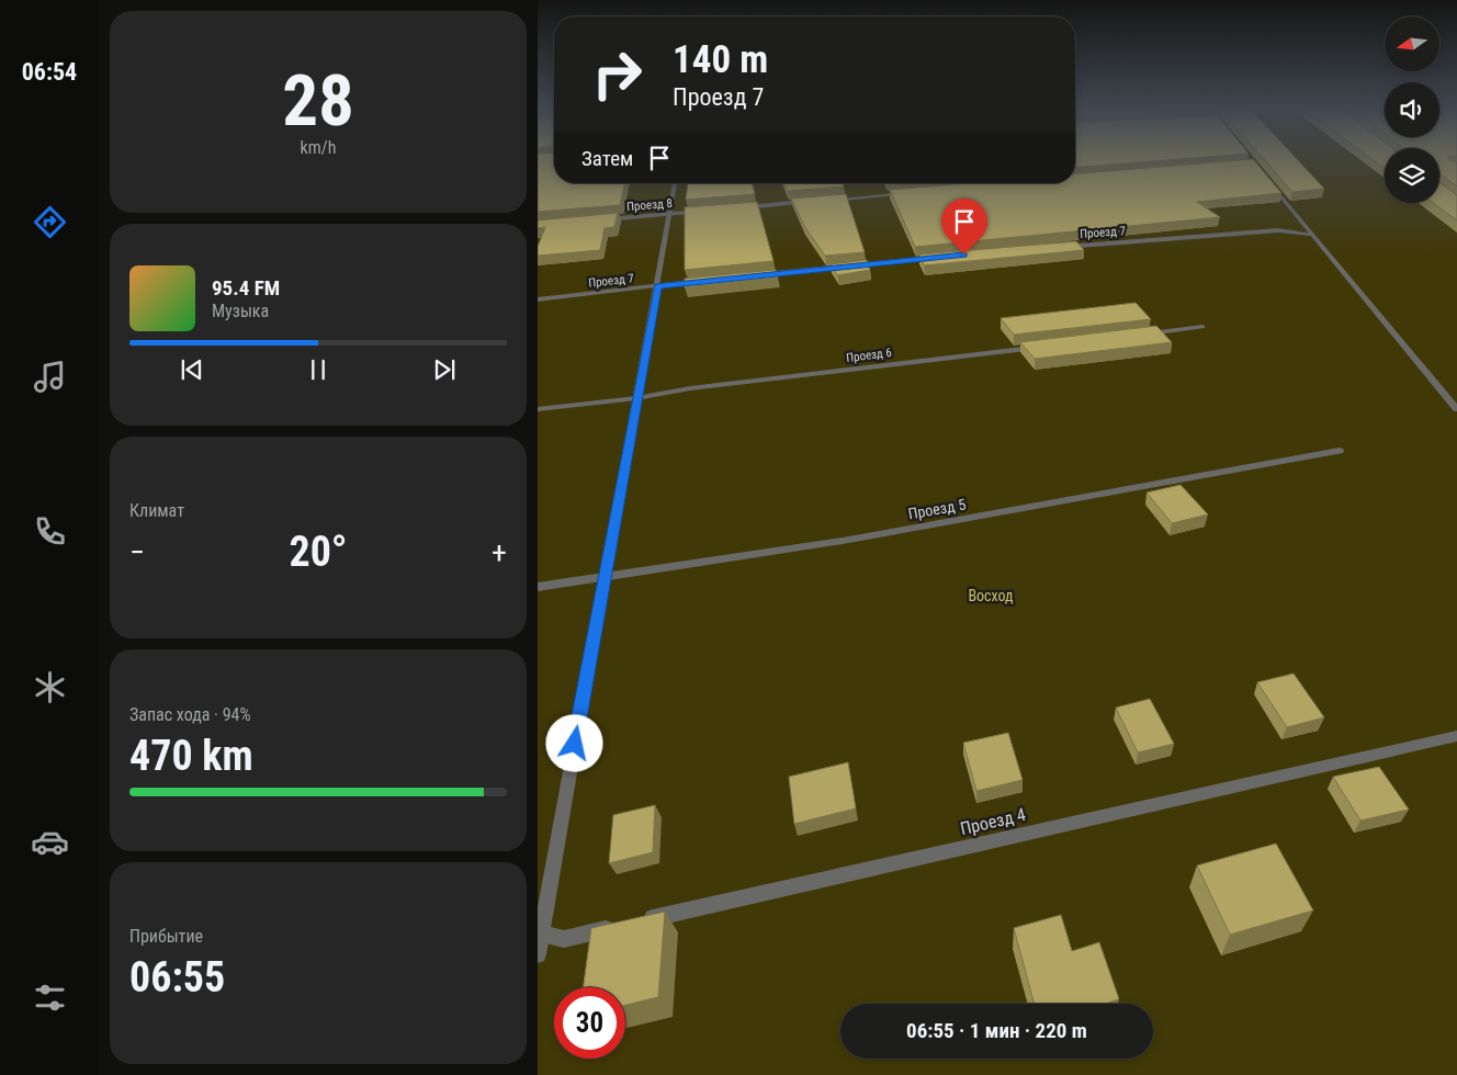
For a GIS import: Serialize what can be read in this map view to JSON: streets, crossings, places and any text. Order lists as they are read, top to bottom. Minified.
{"streets":{"street":["Проезд 8","Проезд 7","Проезд 6","Проезд 5","Проезд 4"]},"parks":["Восход"],"north":"left","page":{"tabs":"06:54","tile":[["28","km/h"],"Климат",["Запас хода · 94%","470 km"],["Прибытие","06:55"]],"turn":["140 m","Проезд 7"],"then":"Затем","song":["95.4 FM","Музыка"],"heat":["−","20°","+"],"limit":"30","trip":"06:55 · 1 мин · 220 m"}}
